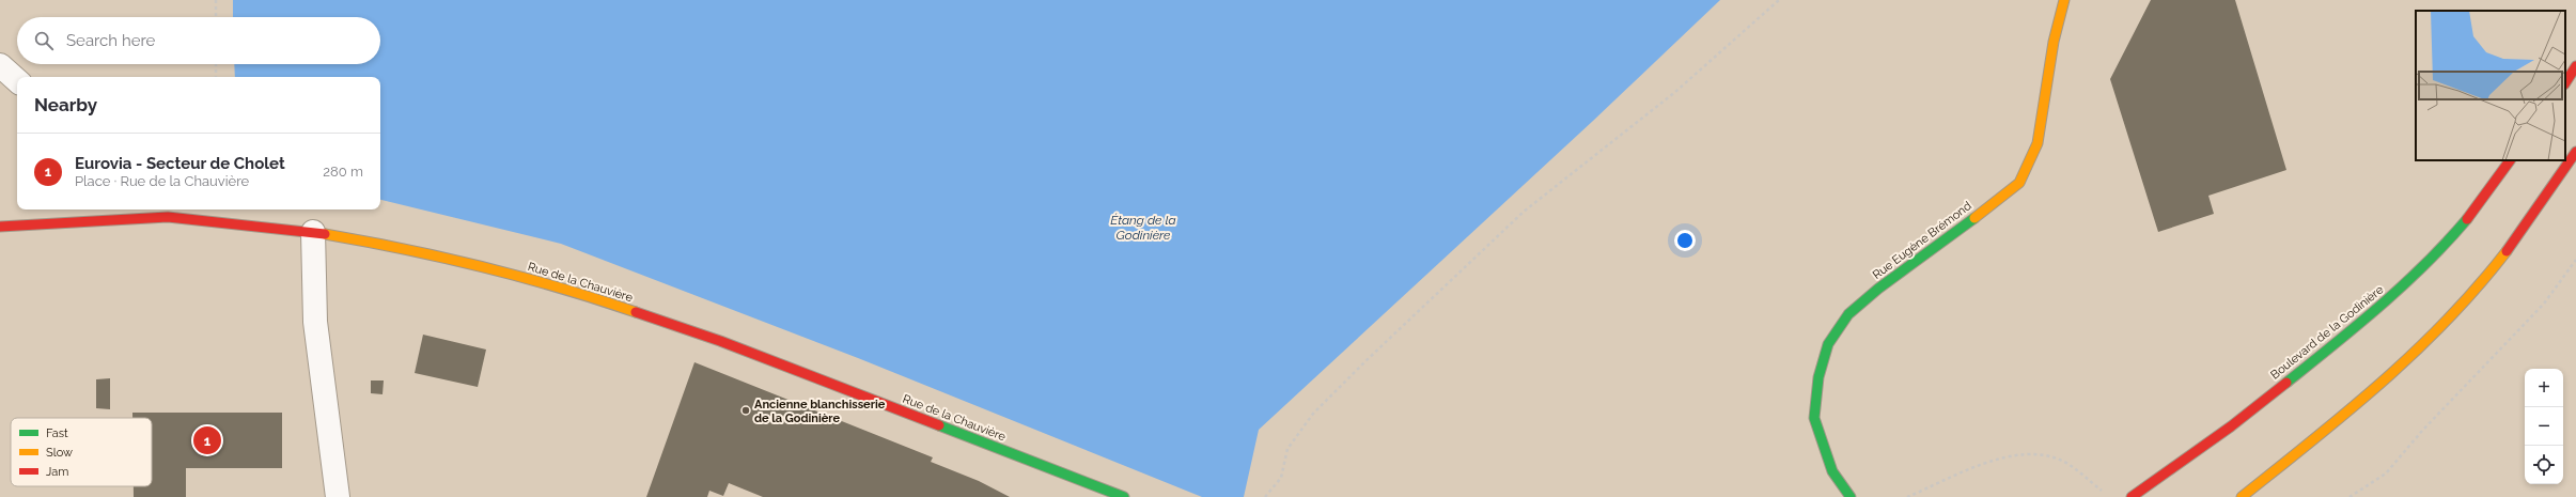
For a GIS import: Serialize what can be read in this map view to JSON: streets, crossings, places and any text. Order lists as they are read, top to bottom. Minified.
{"streets":{"main road":["Rue Eugène Brémond","Rue de la Chauvière","Boulevard de la Godinière"]},"water":["Étang de la Godinière"],"places":["Ancienne blanchisserie de la Godinière"],"legend":["Fast","Slow","Jam"],"page":{"search":"Search here","heading":"Nearby","list":[{"mark":"1","name":"Eurovia - Secteur de Cholet","note":"Place · Rue de la Chauvière","value":"280 m"}],"map_buttons":["+","−"],"pins":"1"}}
